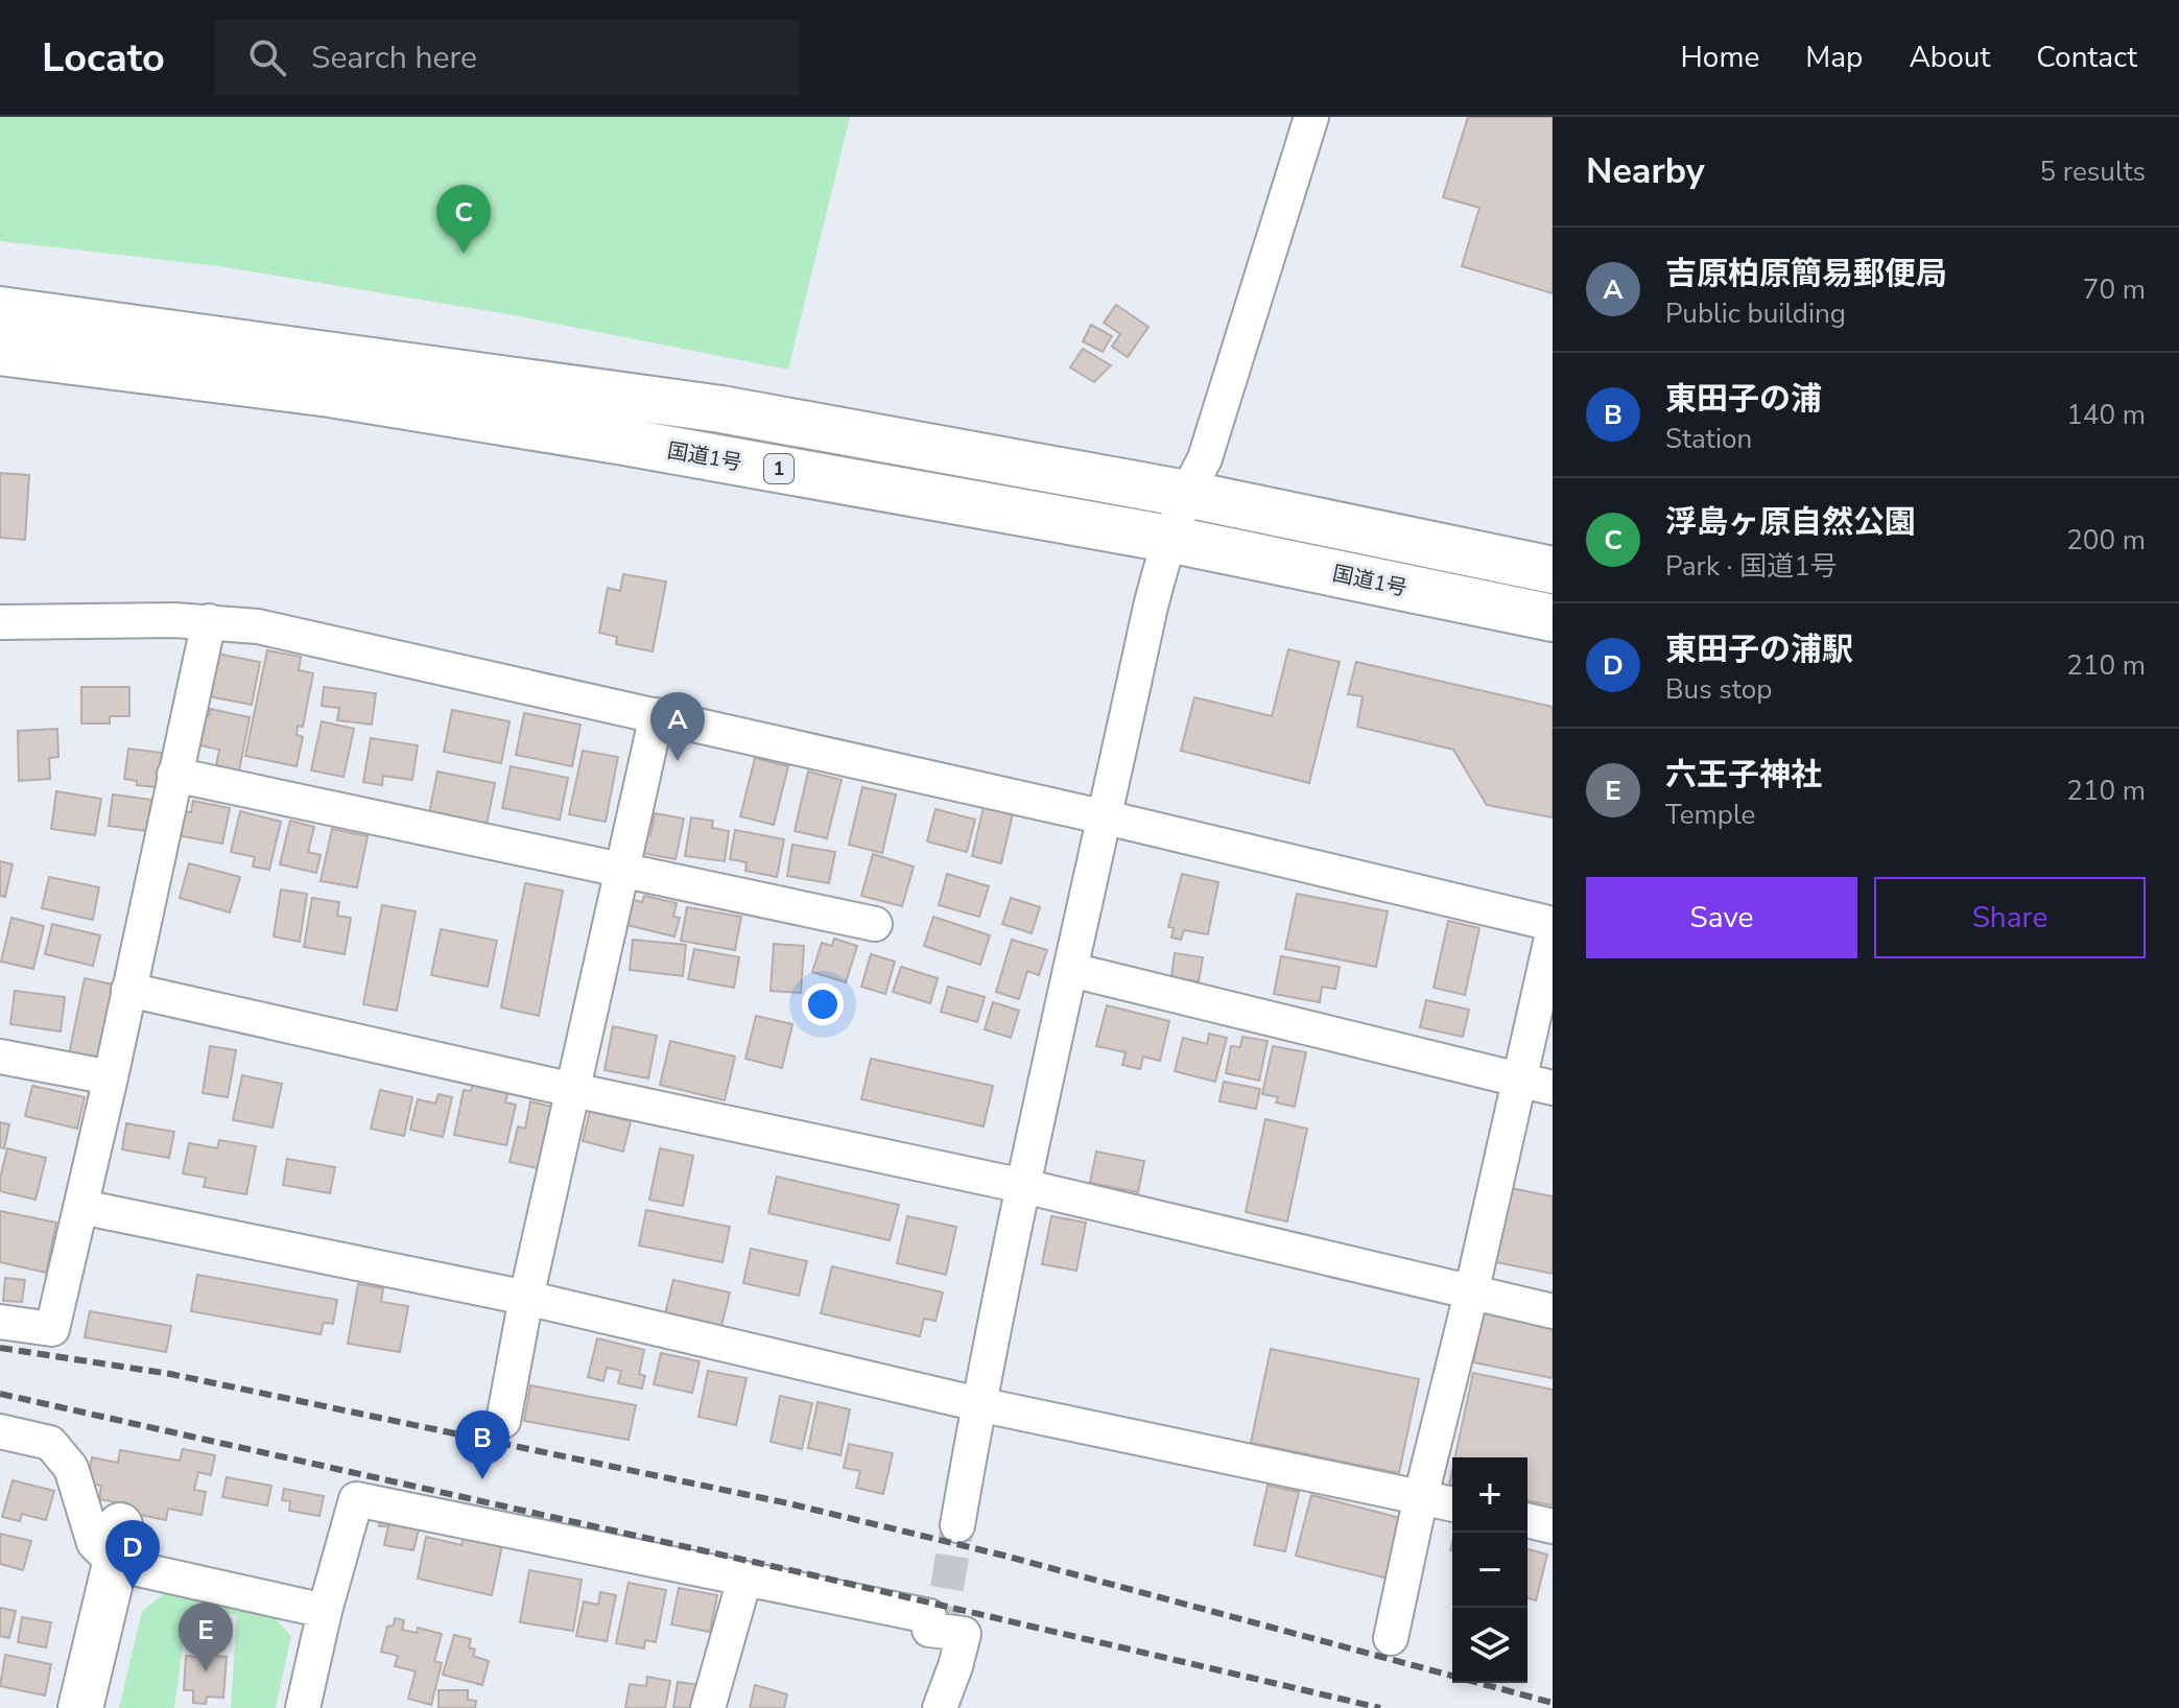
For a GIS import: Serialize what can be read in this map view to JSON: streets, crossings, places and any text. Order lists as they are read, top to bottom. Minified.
{"streets":{"highway":["国道1号","1"]},"page":{"header":"Locato","search":"Search here","nav":["Home","Map","About","Contact"],"heading":["Nearby","5 results"],"pins":["C","A","B","D","E"],"list":[{"mark":"A","name":"吉原柏原簡易郵便局","note":"Public building","value":"70 m"},{"mark":"B","name":"東田子の浦","note":"Station","value":"140 m"},{"mark":"C","name":"浮島ヶ原自然公園","note":"Park · 国道1号","value":"200 m"},{"mark":"D","name":"東田子の浦駅","note":"Bus stop","value":"210 m"},{"mark":"E","name":"六王子神社","note":"Temple","value":"210 m"}],"buttons":["Save","Share"],"map_buttons":["+","−"]}}
